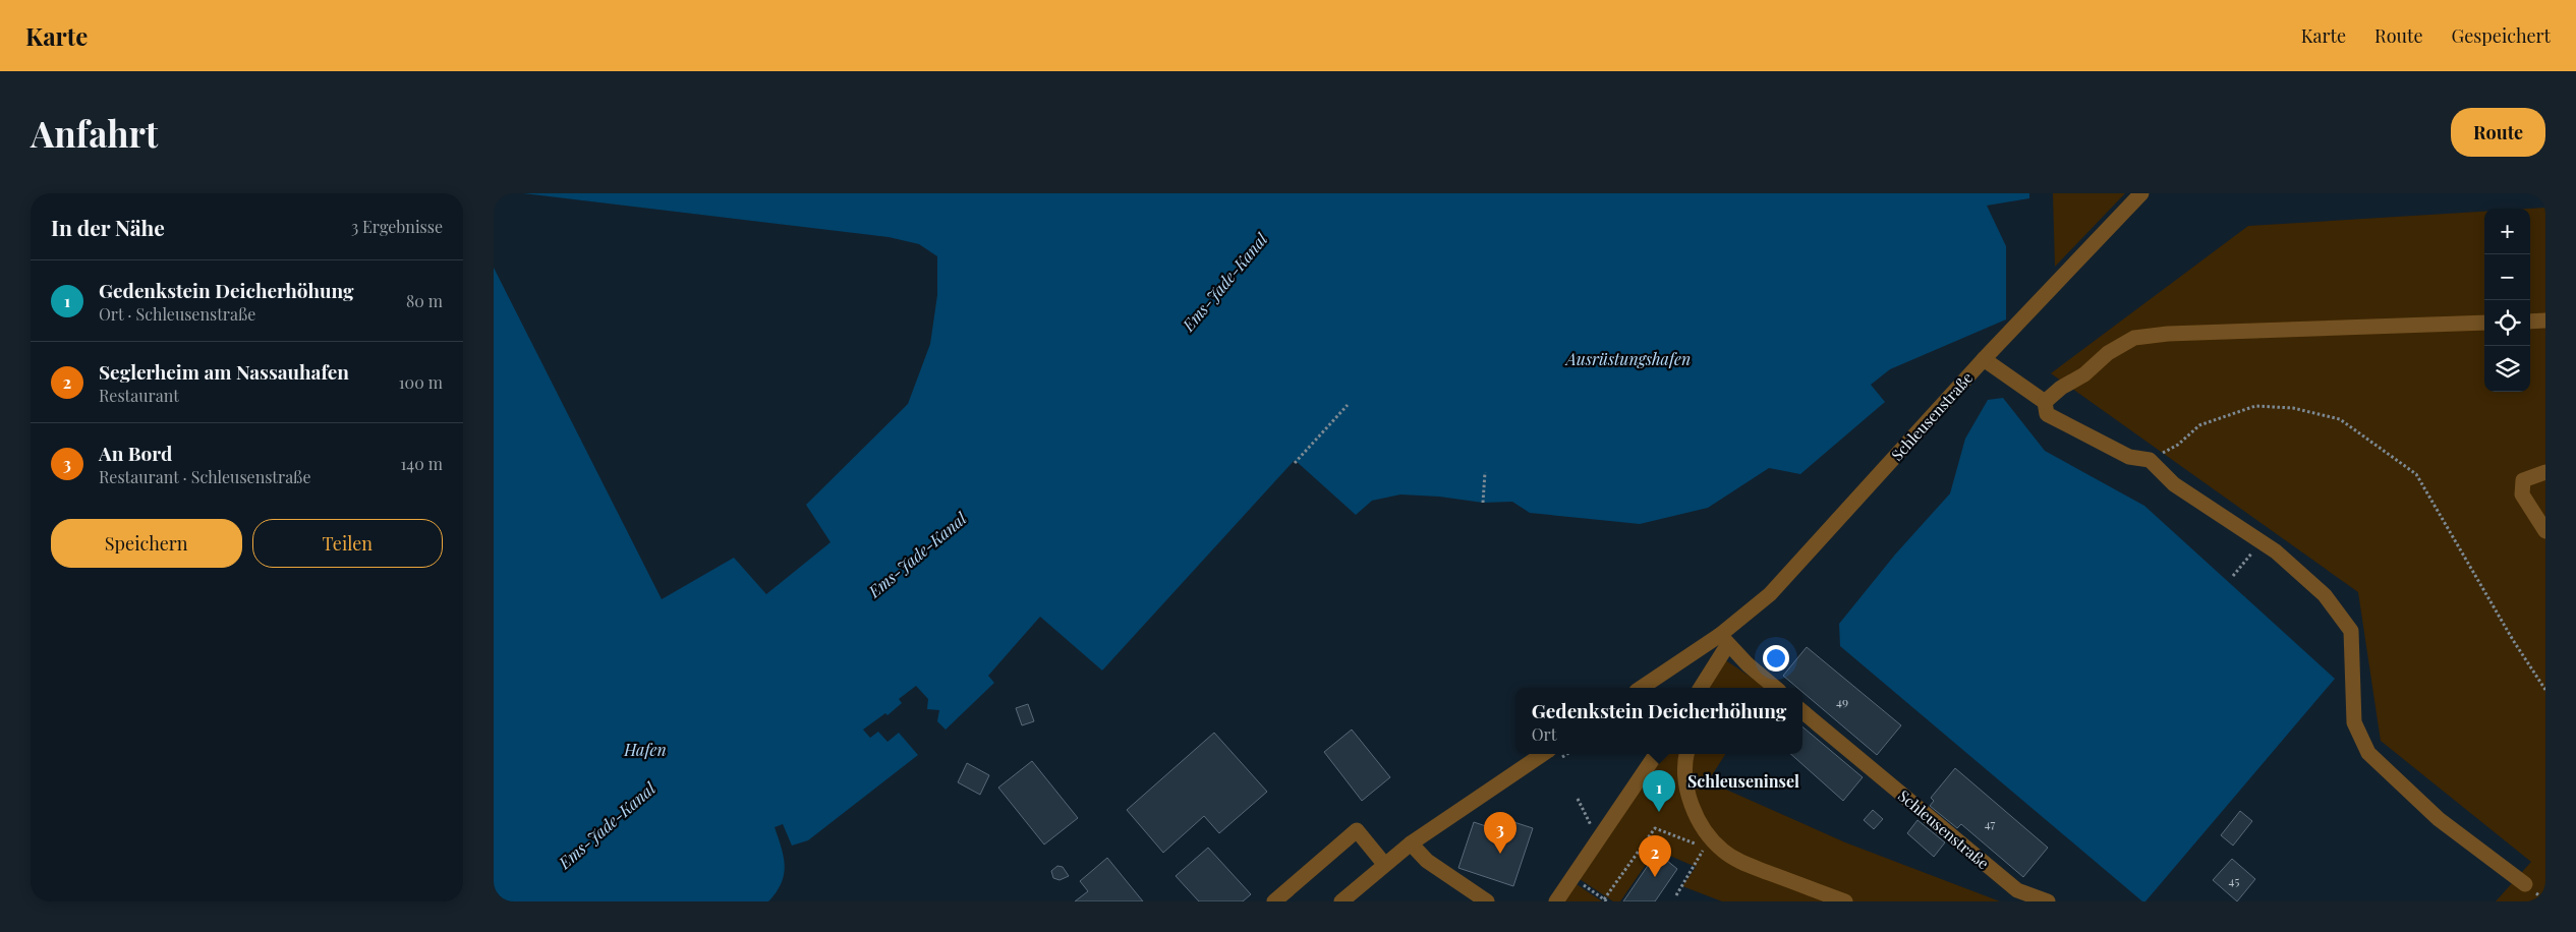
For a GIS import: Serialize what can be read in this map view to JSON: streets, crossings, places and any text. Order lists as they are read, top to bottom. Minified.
{"streets":{"street":["Schleusenstraße"]},"districts":["Schleuseninsel"],"water":["Ems-Jade-Kanal","Ausrüstungshafen","Hafen"],"house_numbers":["49","47","45"],"page":{"header":"Karte","nav":["Karte","Route","Gespeichert"],"buttons":["Route",["Speichern","Teilen"]],"title":"Anfahrt","heading":["In der Nähe","3 Ergebnisse"],"map_buttons":["+","−"],"list":[{"mark":"1","name":"Gedenkstein Deicherhöhung","note":"Ort · Schleusenstraße","value":"80 m"},{"mark":"2","name":"Seglerheim am Nassauhafen","note":"Restaurant","value":"100 m"},{"mark":"3","name":"An Bord","note":"Restaurant · Schleusenstraße","value":"140 m"}],"popup":["Gedenkstein Deicherhöhung","Ort"],"pins":["1","3","2"]}}
